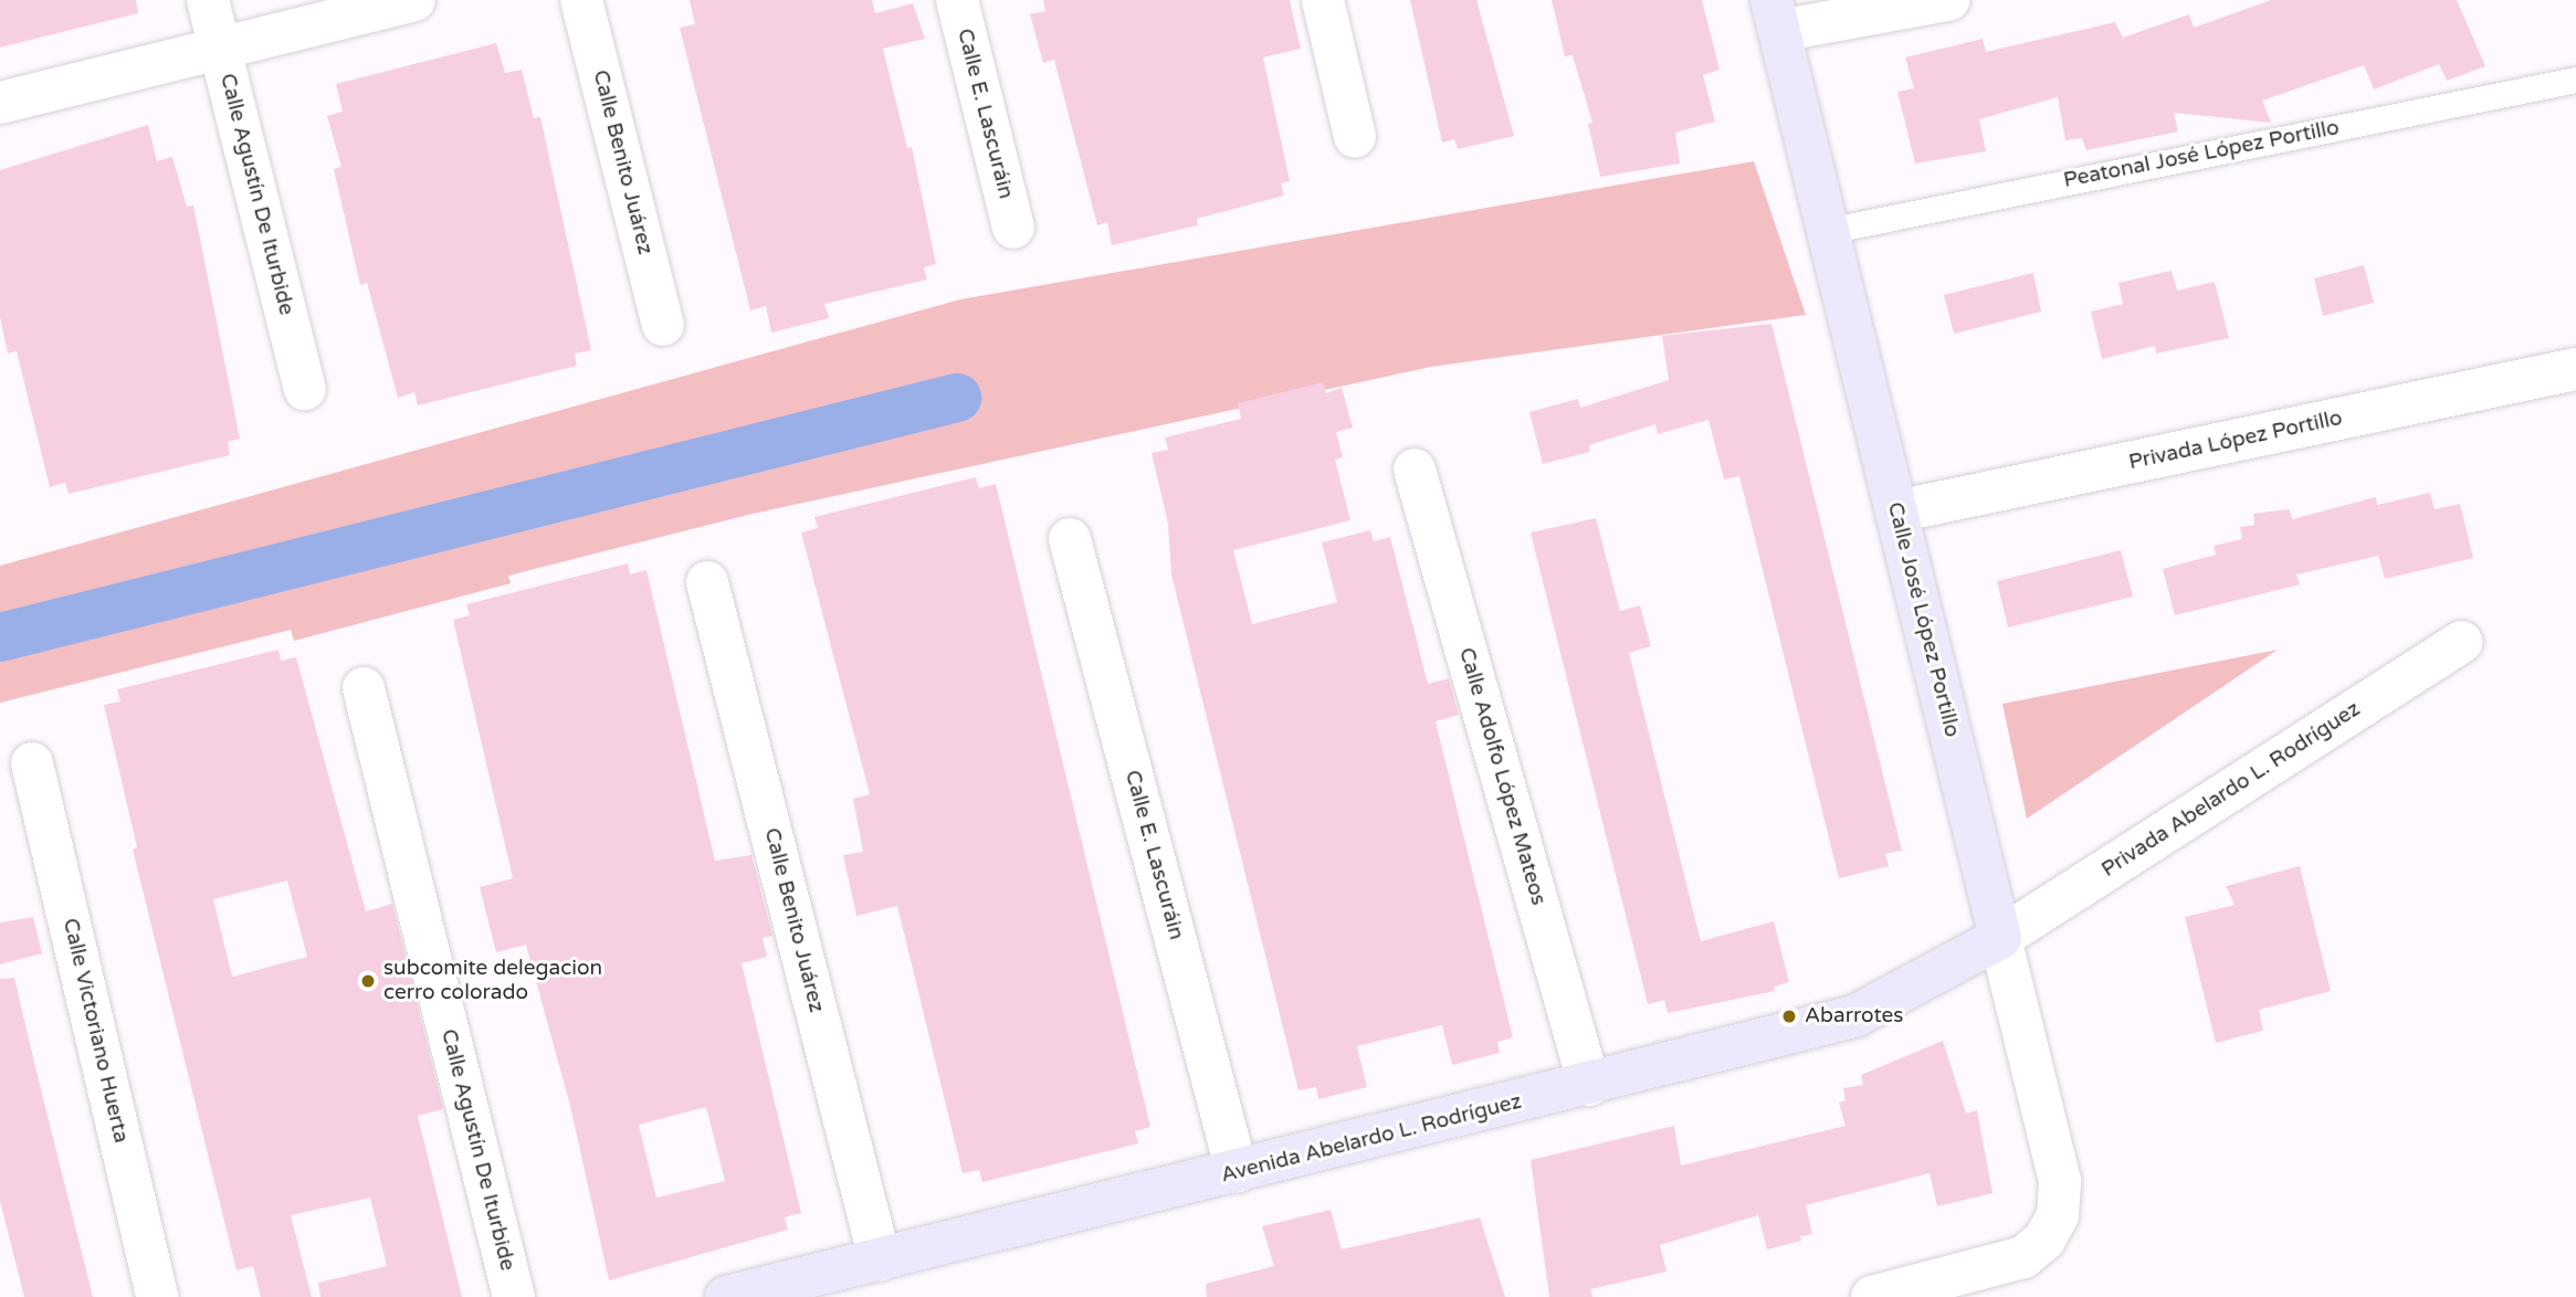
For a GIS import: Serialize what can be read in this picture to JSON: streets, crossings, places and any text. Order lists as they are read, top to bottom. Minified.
{"streets":{"street":["Calle E. Lascuráin","Calle Benito Juárez","Calle Agustín De Iturbide","Privada López Portillo","Calle José López Portillo","Calle Adolfo López Mateos","Privada Abelardo L. Rodríguez","Calle Victoriano Huerta","Avenida Abelardo L. Rodríguez"],"lane":["Peatonal José López Portillo"]},"crossings":[["Calle E. Lascuráin","Avenida Abelardo L. Rodríguez"],["Peatonal José López Portillo","Calle José López Portillo"],["Calle Benito Juárez","Avenida Abelardo L. Rodríguez"],["Privada López Portillo","Calle José López Portillo"],["Calle José López Portillo","Privada Abelardo L. Rodríguez"],["Calle José López Portillo","Avenida Abelardo L. Rodríguez"],["Calle Adolfo López Mateos","Avenida Abelardo L. Rodríguez"],["Privada Abelardo L. Rodríguez","Avenida Abelardo L. Rodríguez"]],"places":["subcomite delegacion cerro colorado","Abarrotes"]}
